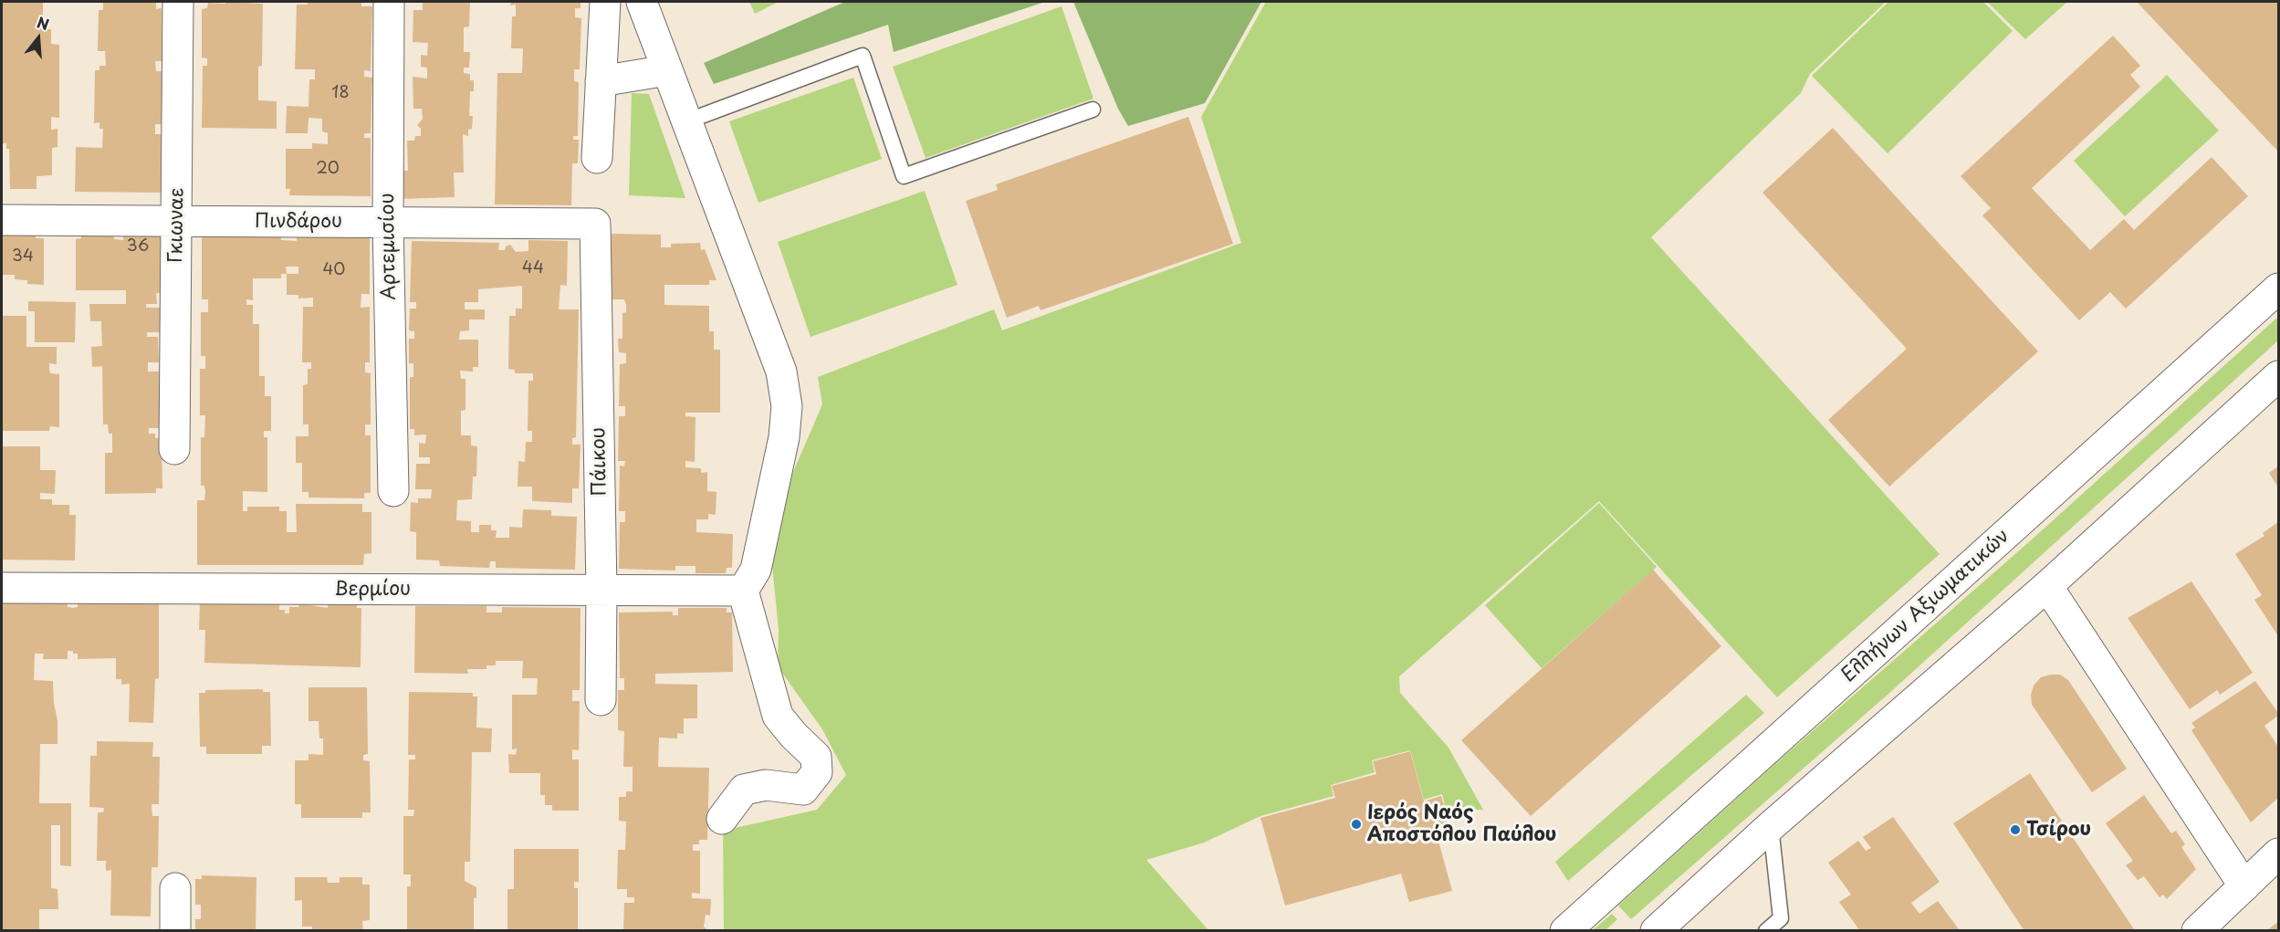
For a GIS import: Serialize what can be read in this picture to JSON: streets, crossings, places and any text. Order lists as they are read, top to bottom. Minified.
{"streets":{"street":["Πινδάρου","Γκιωναε","Αρτεμισίου","Πάικου","Βερμίου","Ελλήνων Αξιωματικών"]},"crossings":[["Πινδάρου","Γκιωναε"],["Πινδάρου","Αρτεμισίου"],["Πινδάρου","Πάικου"],["Πάικου","Βερμίου"]],"places":["Ιερός Ναός Αποστόλου Παύλου","Τσίρου"],"house_numbers":["18","20","36","34","44","40"],"north":"top"}
